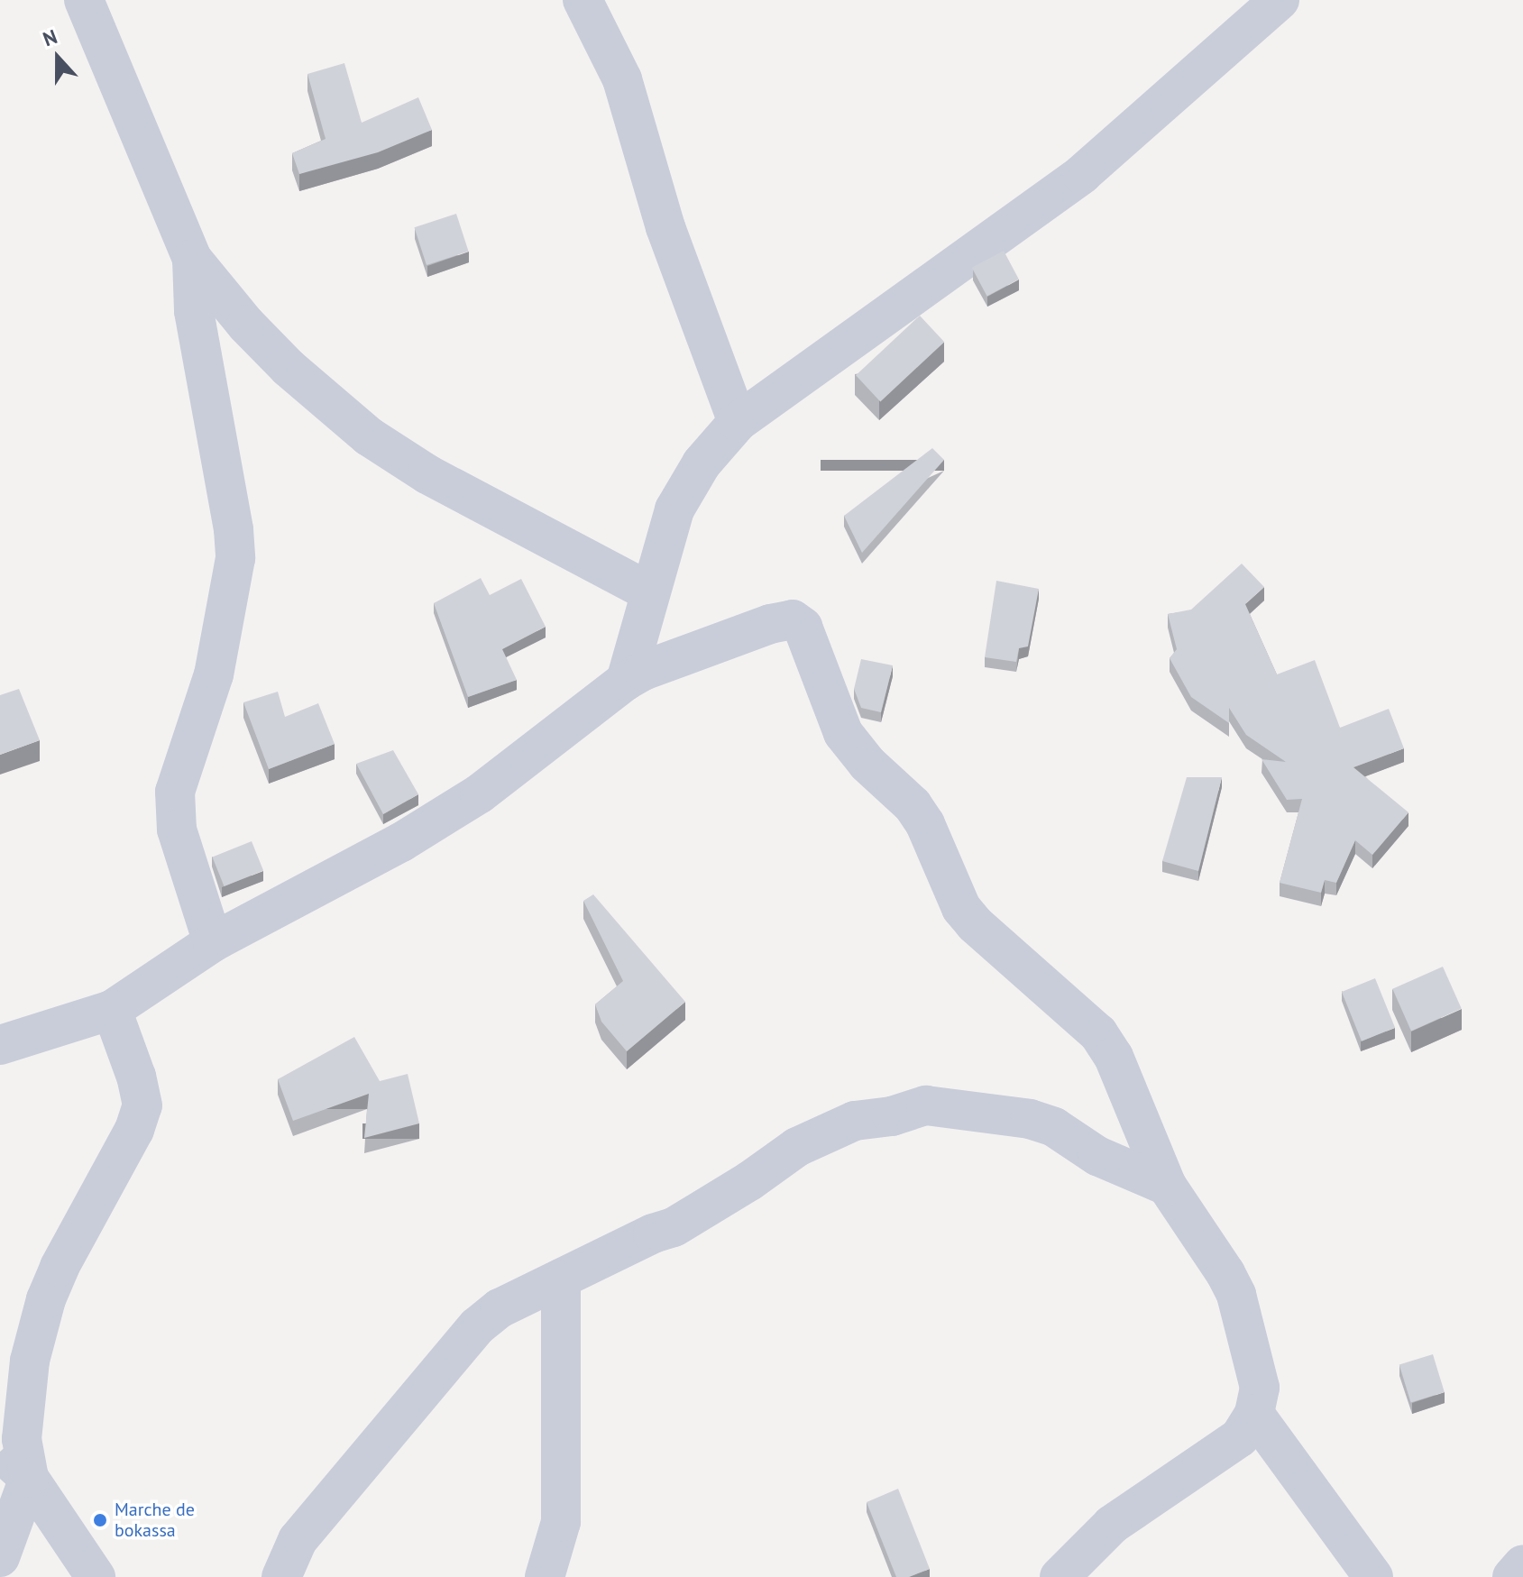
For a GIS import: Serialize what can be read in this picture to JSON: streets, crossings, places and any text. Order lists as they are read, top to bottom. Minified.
{"places":["Marche de bokassa"],"north":"top"}
